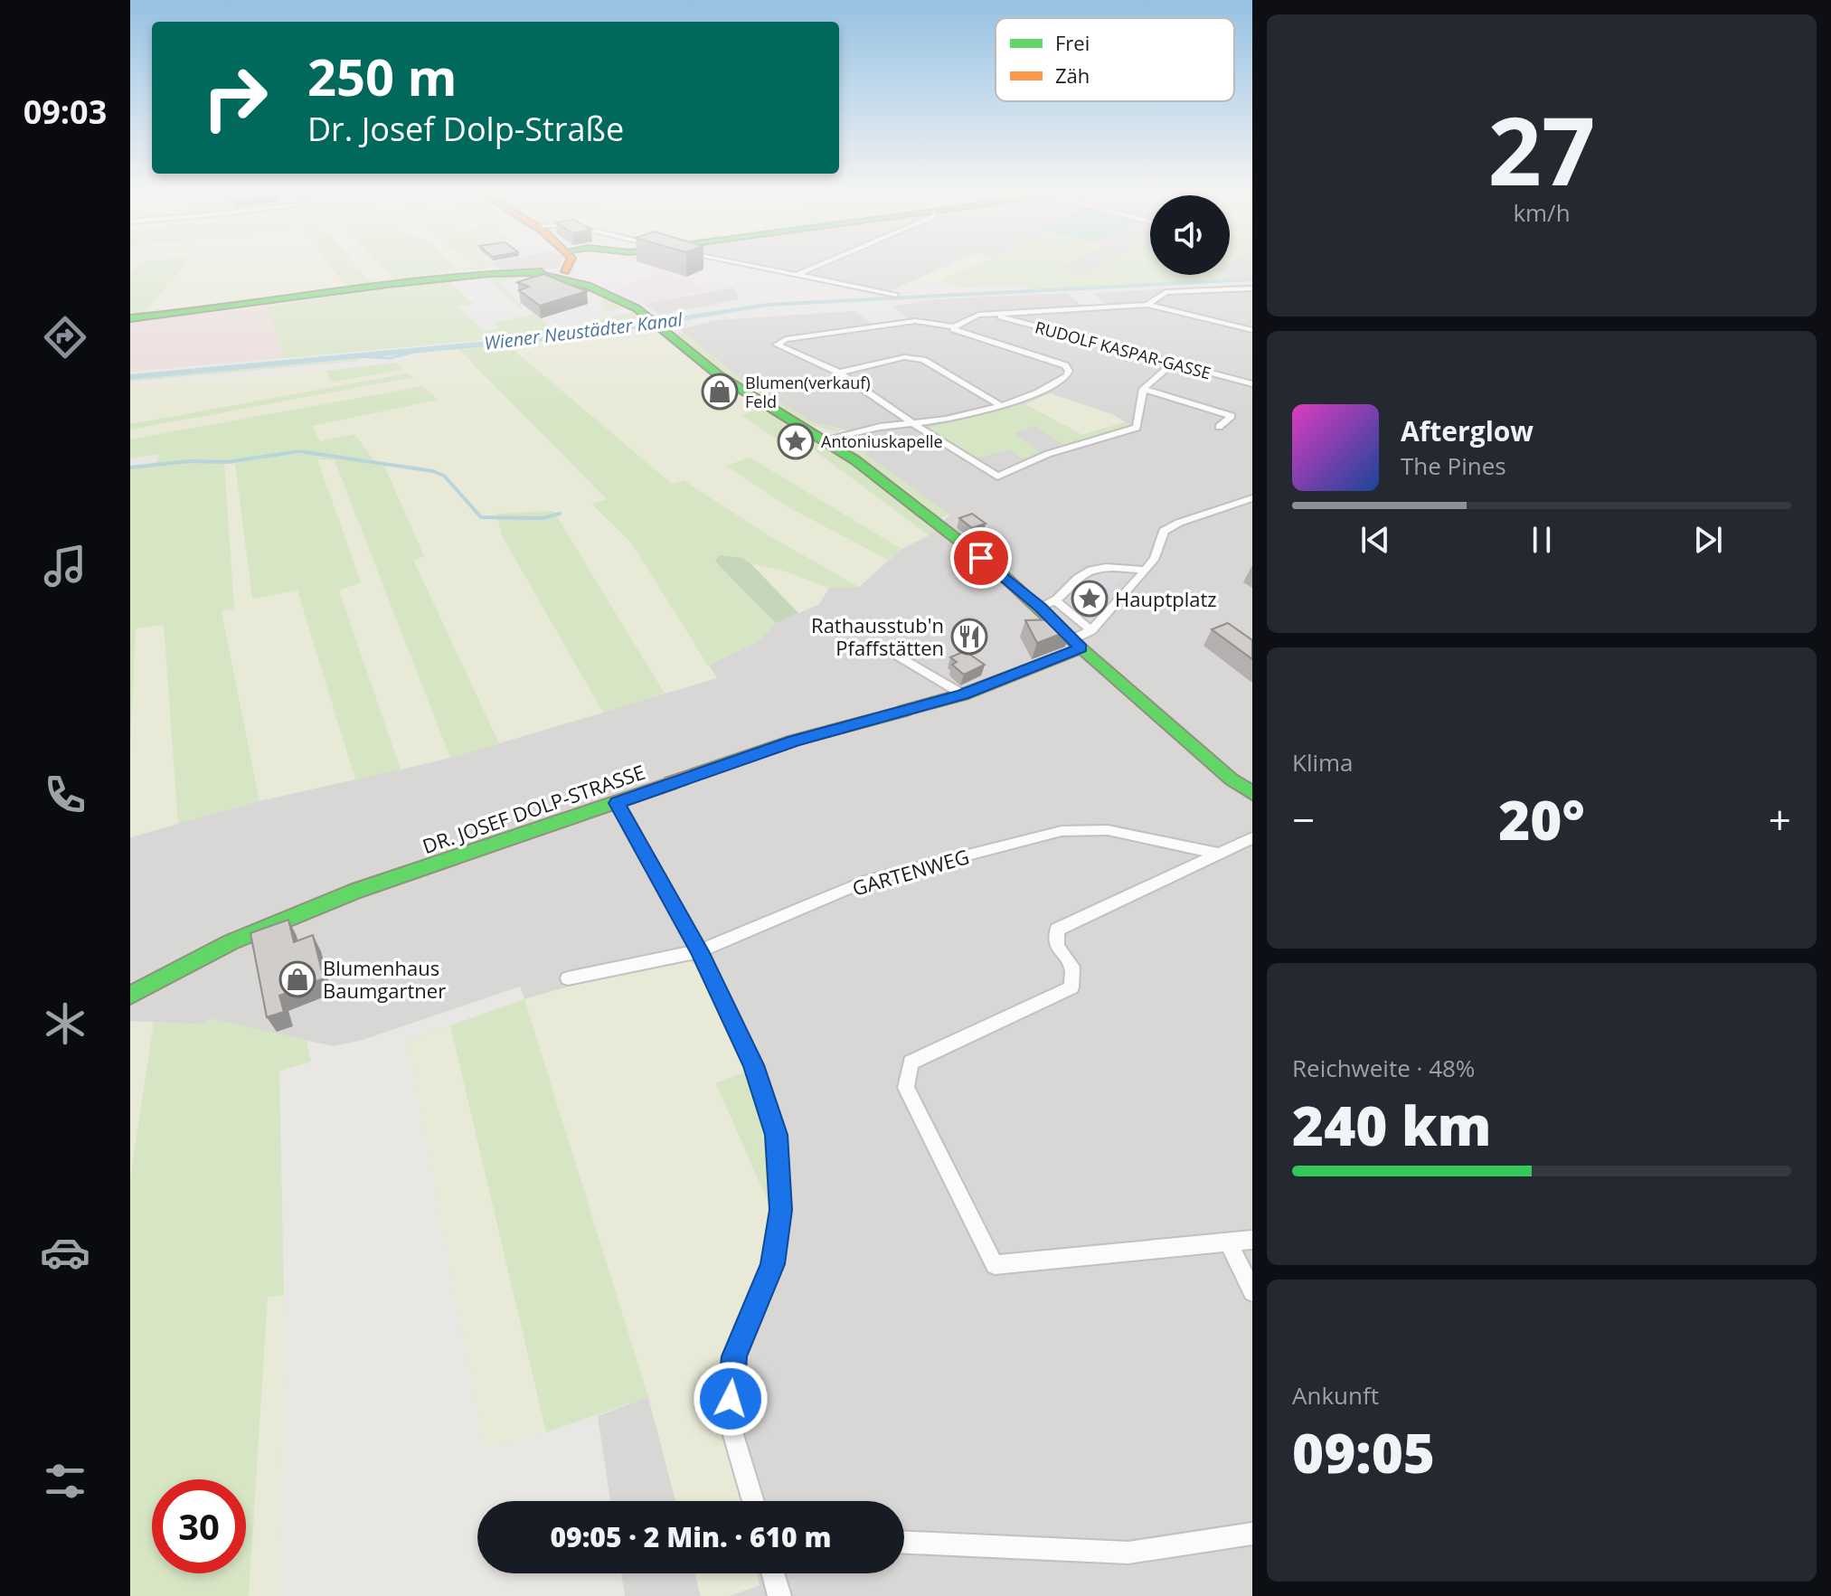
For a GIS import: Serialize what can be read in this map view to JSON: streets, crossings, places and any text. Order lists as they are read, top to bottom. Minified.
{"streets":{"main road":["DR. JOSEF DOLP-STRASSE"],"street":["RUDOLF KASPAR-GASSE","GARTENWEG"]},"water":["Wiener Neustädter Kanal"],"places":{"shop":["Blumen(verkauf) Feld","Blumenhaus Baumgartner"],"place":["Antoniuskapelle","Hauptplatz"],"restaurant":["Rathausstub'n Pfaffstätten"]},"legend":["Frei","Zäh"],"page":{"tabs":"09:03","tile":[["27","km/h"],"Klima",["Reichweite · 48%","240 km"],["Ankunft","09:05"]],"turn":["250 m","Dr. Josef Dolp-Straße"],"song":["Afterglow","The Pines"],"heat":["−","20°","+"],"limit":"30","trip":"09:05 · 2 Min. · 610 m"}}
